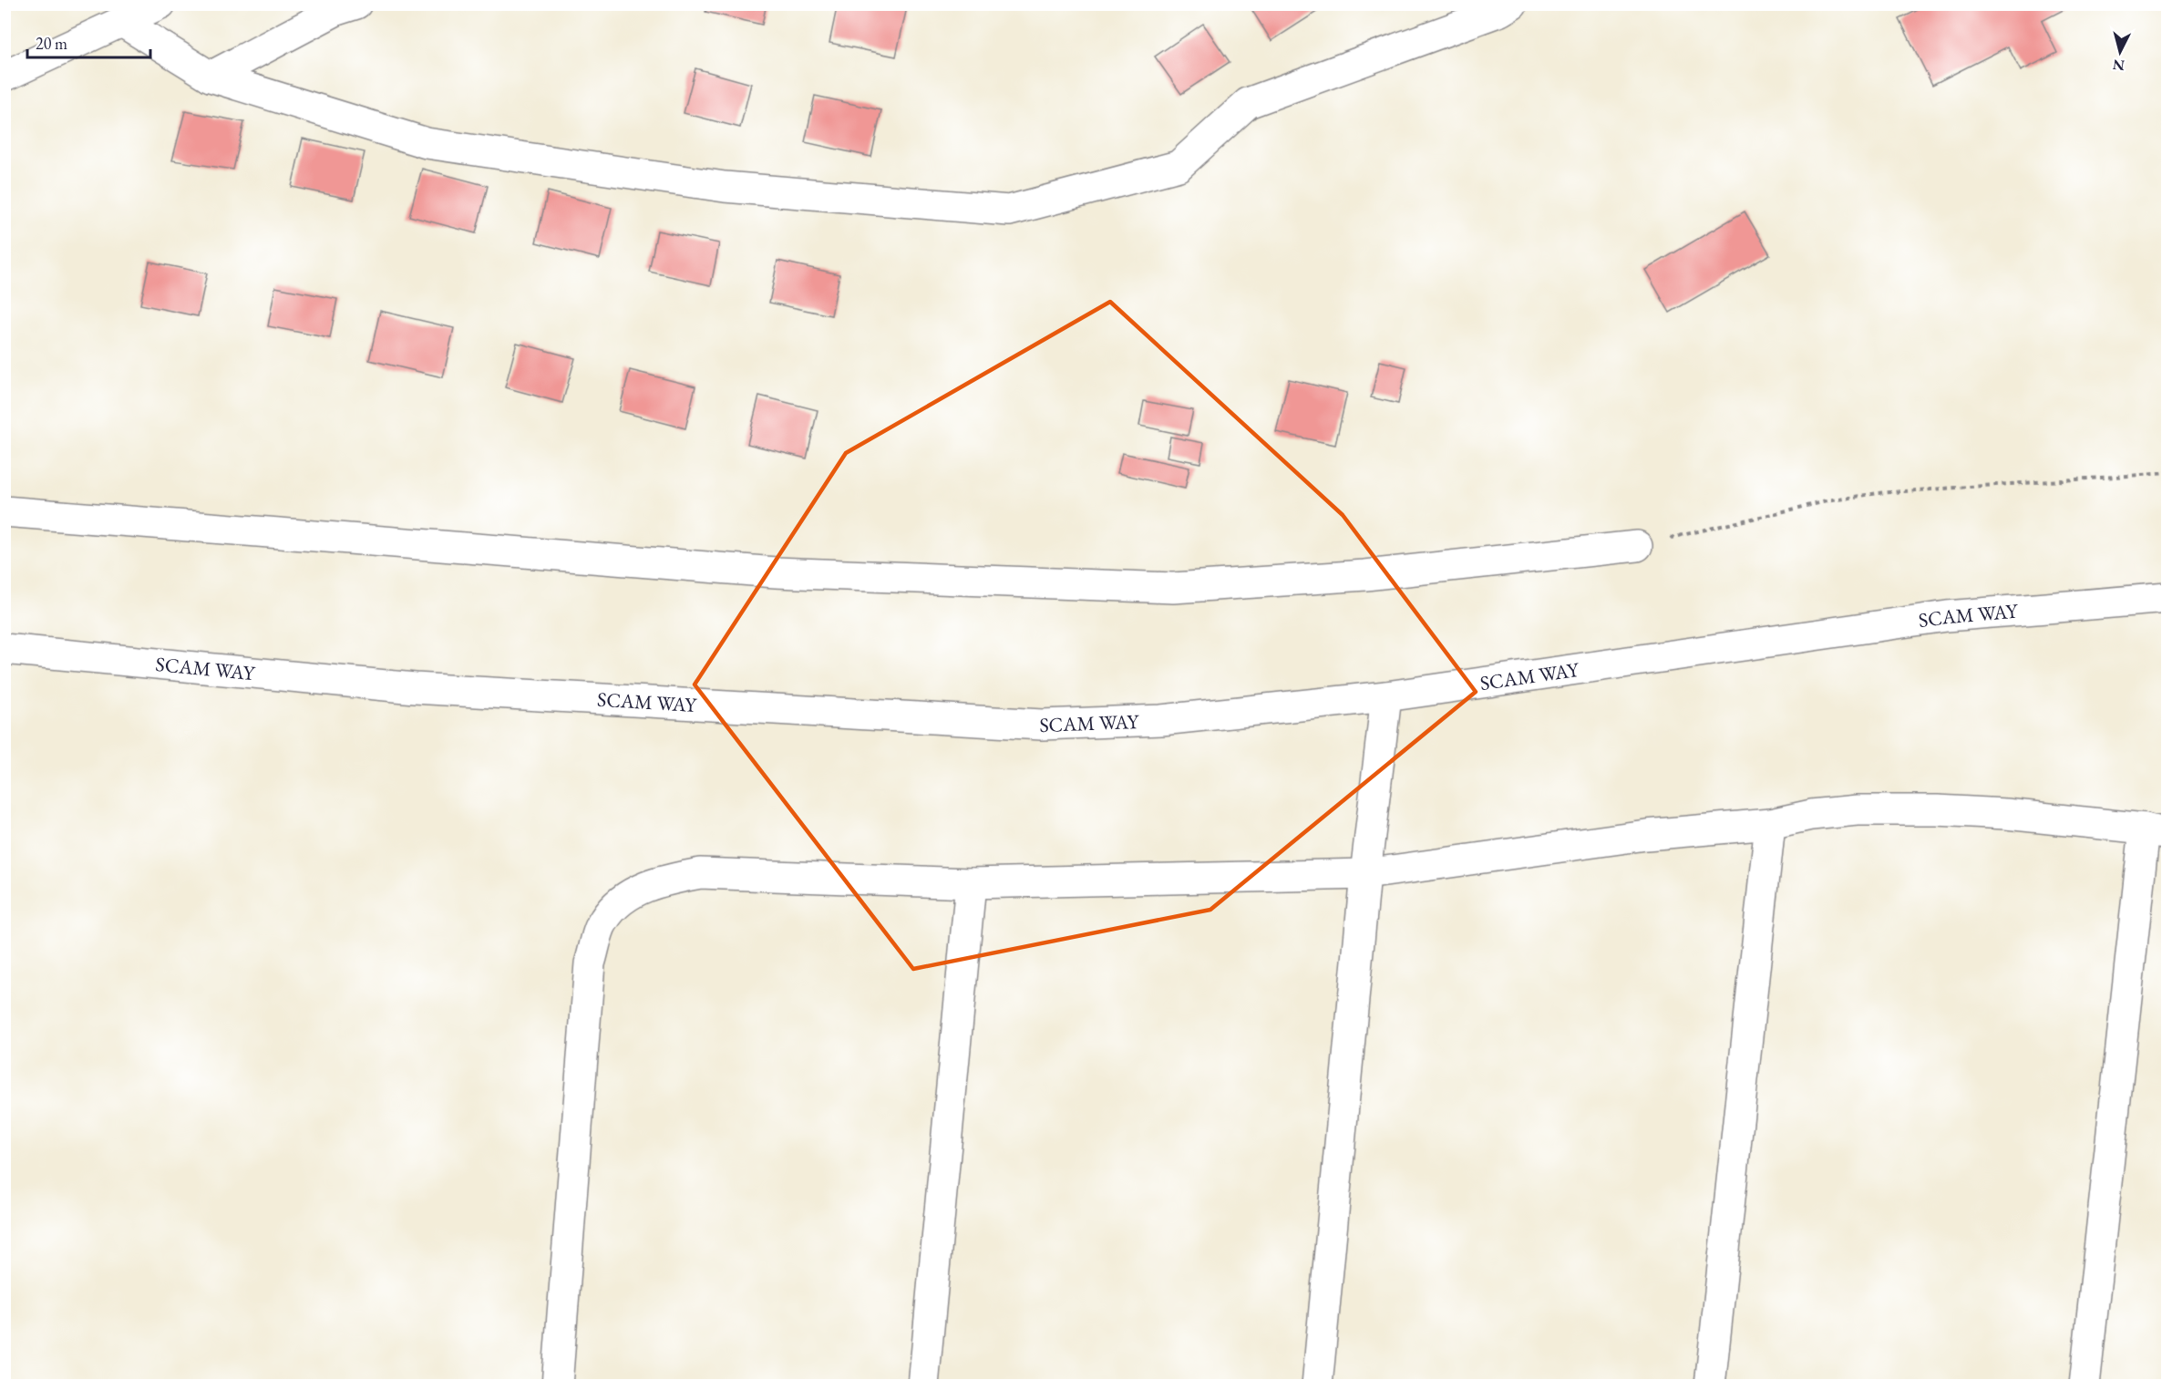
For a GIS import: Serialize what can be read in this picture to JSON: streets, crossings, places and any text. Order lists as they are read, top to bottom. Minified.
{"streets":{"street":["SCAM WAY"]},"scale_bar":"20 m","north":"bottom"}
